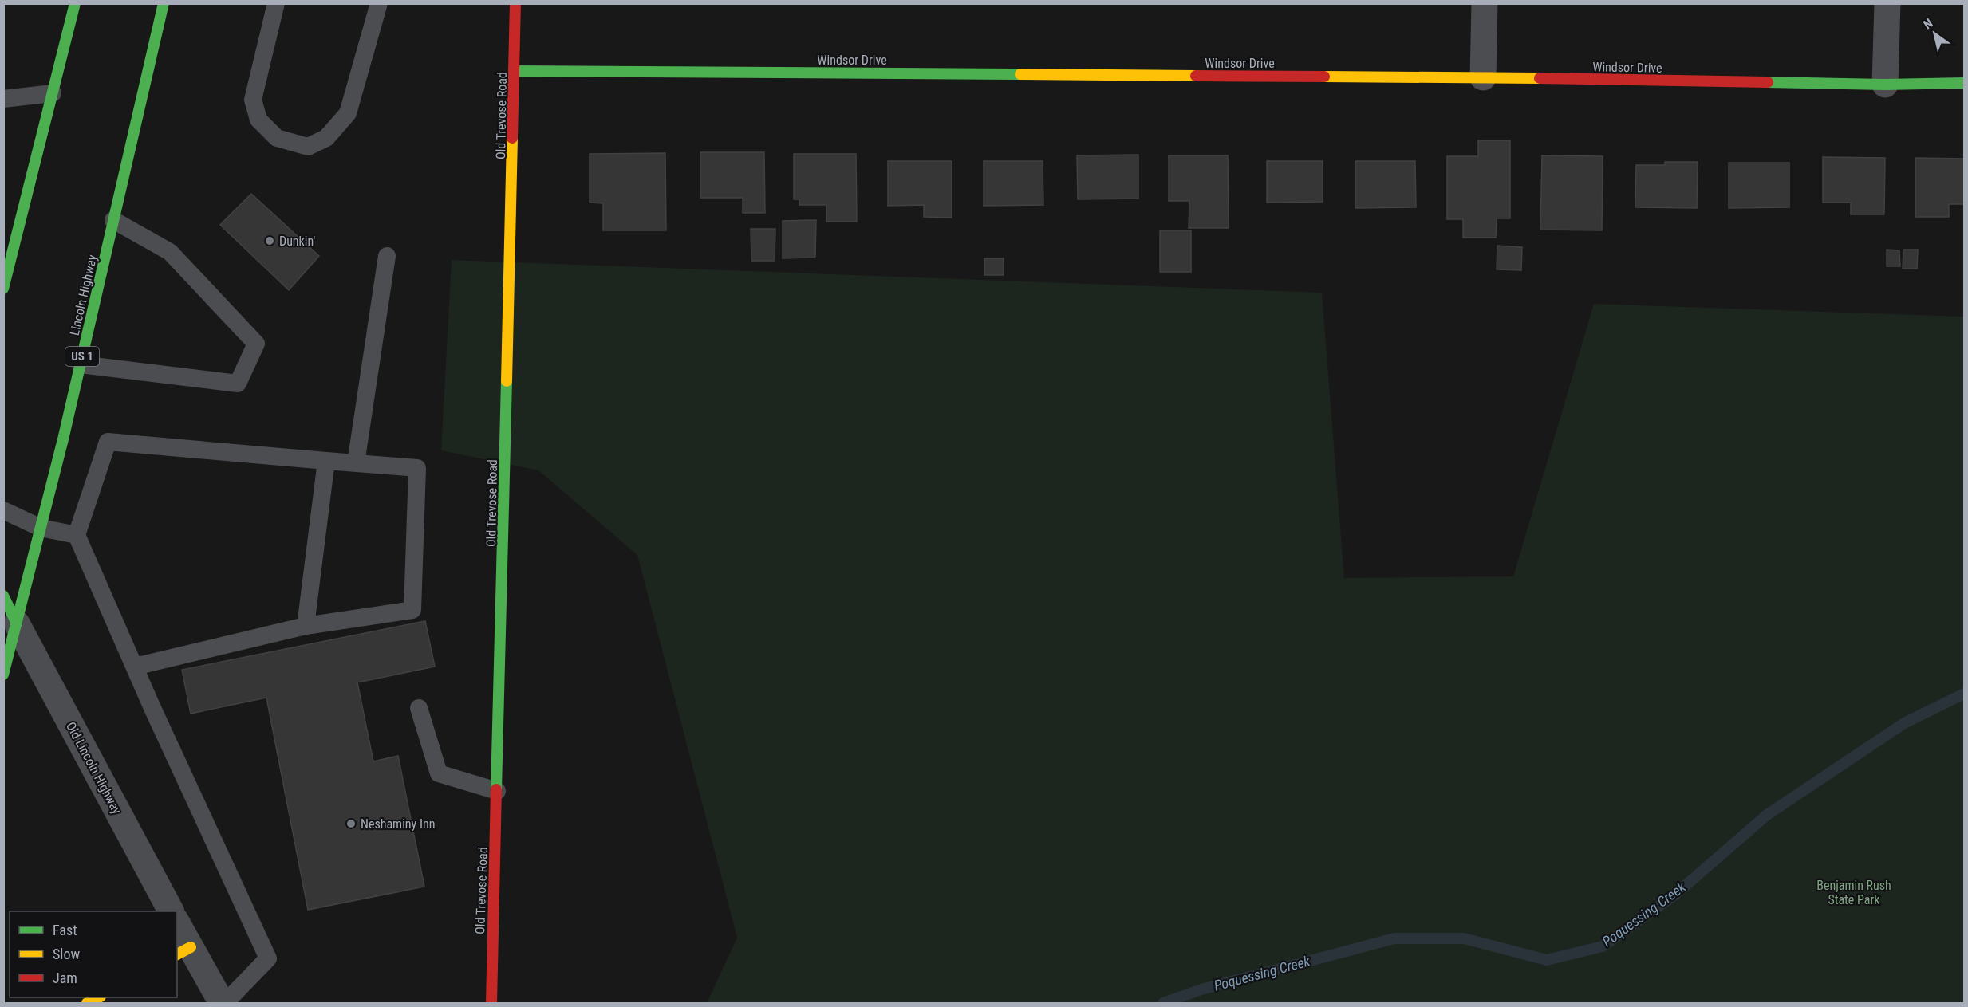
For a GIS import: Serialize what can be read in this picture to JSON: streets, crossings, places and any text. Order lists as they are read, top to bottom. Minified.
{"streets":{"main road":["Windsor Drive","Old Trevose Road","Lincoln Highway","US 1","Old Lincoln Highway"]},"crossings":[["Windsor Drive","Old Trevose Road"],["Lincoln Highway","Old Lincoln Highway"]],"water":["Poquessing Creek"],"parks":["Benjamin Rush State Park"],"places":["Dunkin'","Neshaminy Inn"],"legend":["Fast","Slow","Jam"],"north":"top left"}
